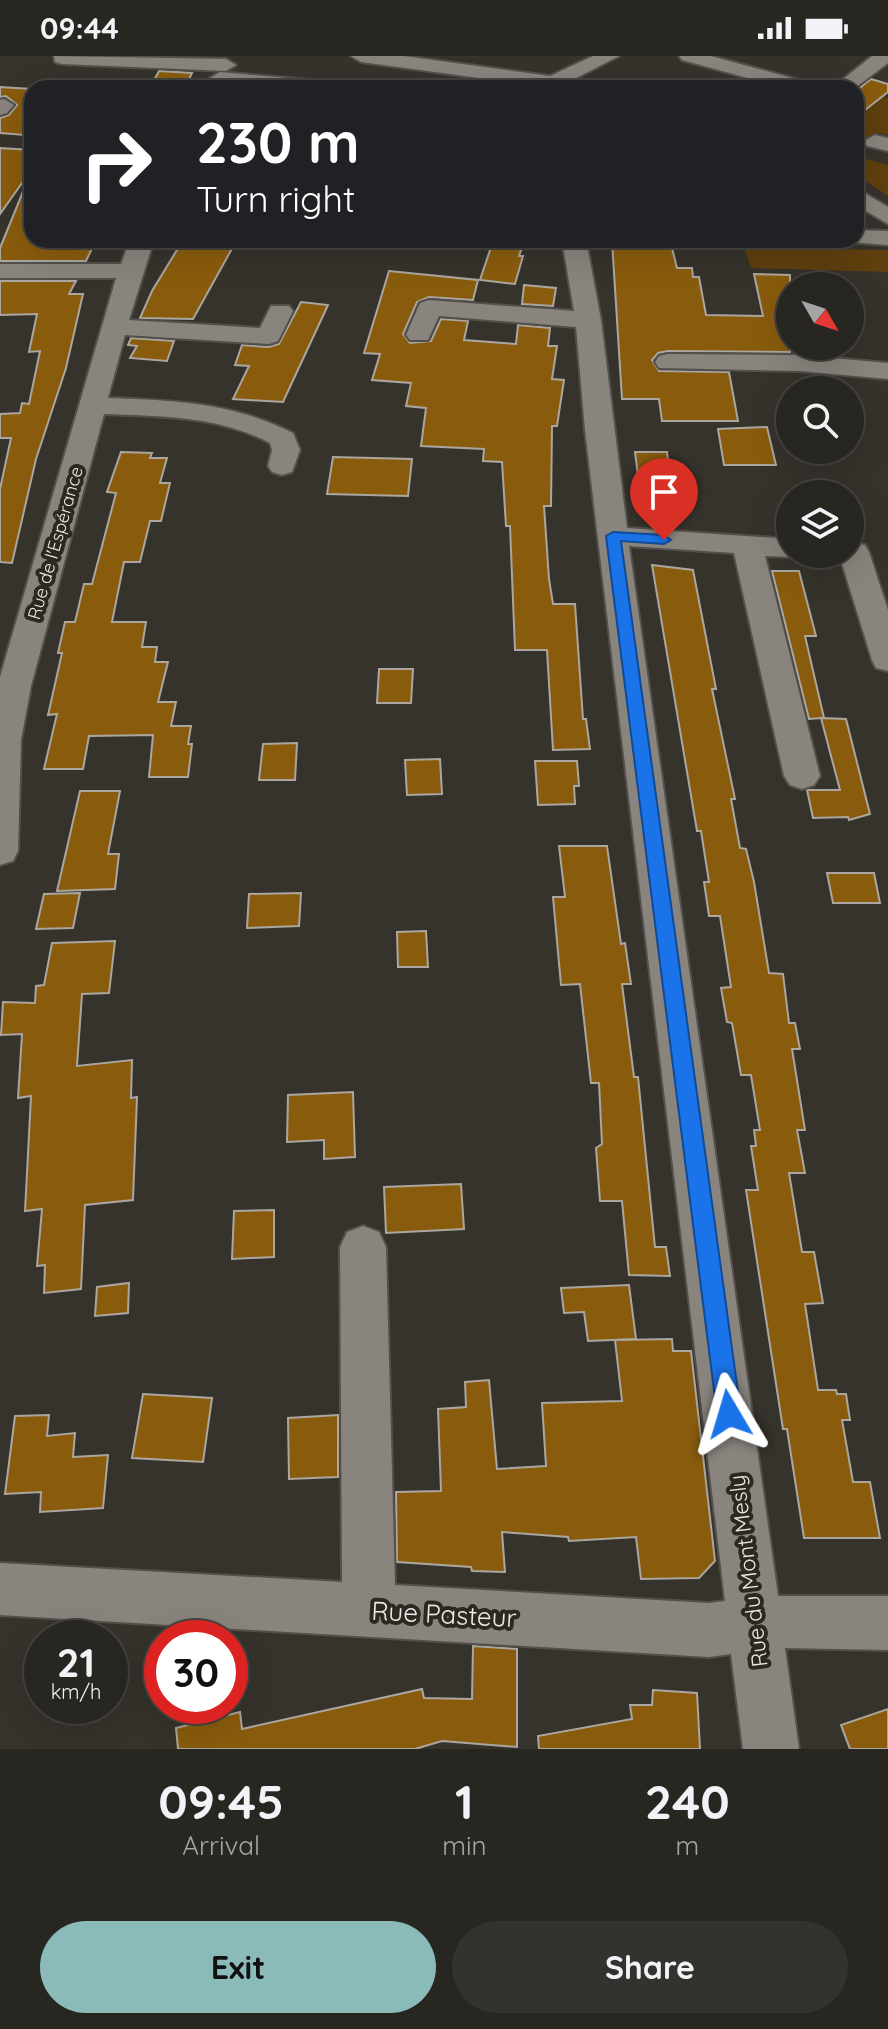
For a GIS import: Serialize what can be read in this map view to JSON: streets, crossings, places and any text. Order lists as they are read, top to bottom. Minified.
{"streets":{"street":["Rue de l'Espérance","Rue du Mont Mesly","Rue Pasteur"]},"crossings":[["Rue du Mont Mesly","Rue Pasteur"]],"north":"bottom right","page":{"status":"09:44","turn":["230 m","Turn right"],"speed":"21 km/h","limit":"30","eta":["09:45","Arrival","1","min","240","m"],"buttons":["Exit","Share"]}}
